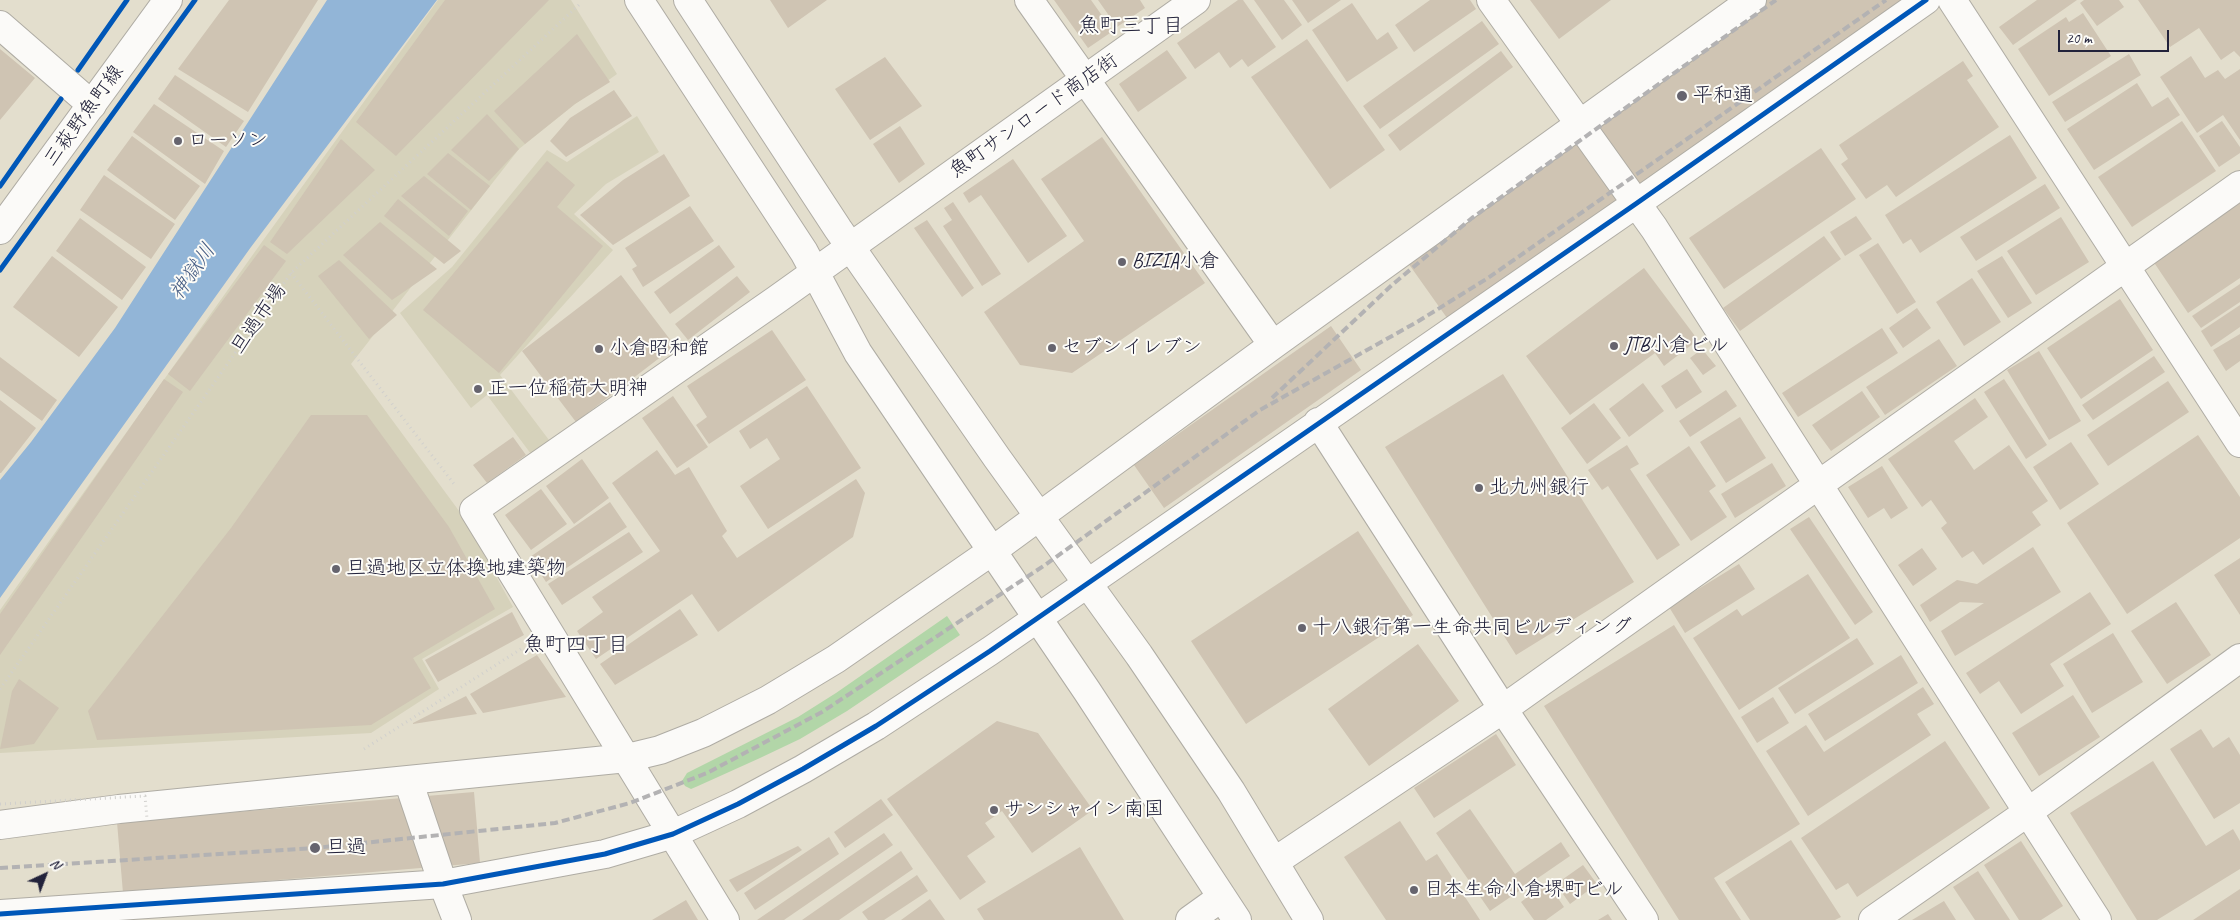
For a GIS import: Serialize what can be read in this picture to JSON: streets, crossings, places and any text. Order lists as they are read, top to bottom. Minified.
{"streets":{"street":["三萩野魚町線","魚町サンロード商店街"],"path":["旦過市場"]},"districts":["魚町三丁目","魚町四丁目"],"water":["神獄川"],"places":["平和通","ローソン","BIZIA小倉","JTB小倉ビル","セブンイレブン","小倉昭和館","正一位稲荷大明神","北九州銀行","旦過地区立体換地建築物","十八銀行第一生命共同ビルディング","サンシャイン南国","旦過","日本生命小倉堺町ビル"],"scale_bar":"20 m","north":"top right"}
